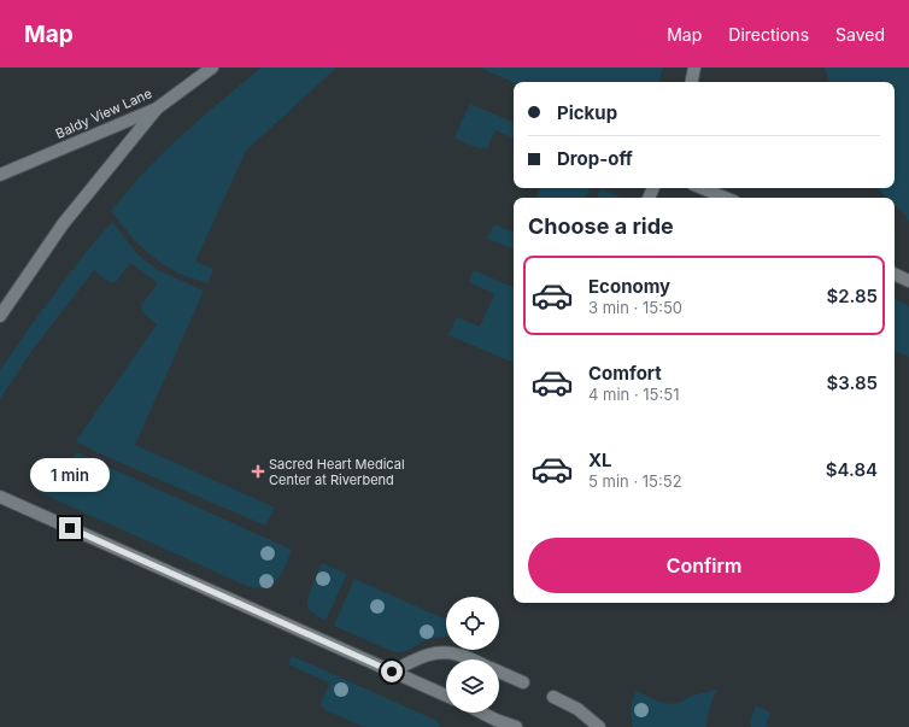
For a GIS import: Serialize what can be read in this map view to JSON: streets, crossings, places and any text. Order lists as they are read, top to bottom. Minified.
{"streets":{"street":["Baldy View Lane"]},"places":{"health":["Sacred Heart Medical Center at Riverbend"]},"page":{"header":"Map","nav":["Map","Directions","Saved"],"banner":["Pickup","Drop-off"],"heading":"Choose a ride","list":[{"name":"Economy","note":"3 min · 15:50","value":"$2.85"},{"name":"Comfort","note":"4 min · 15:51","value":"$3.85"},{"name":"XL","note":"5 min · 15:52","value":"$4.84"}],"bubble":"1 min","buttons":"Confirm"}}
